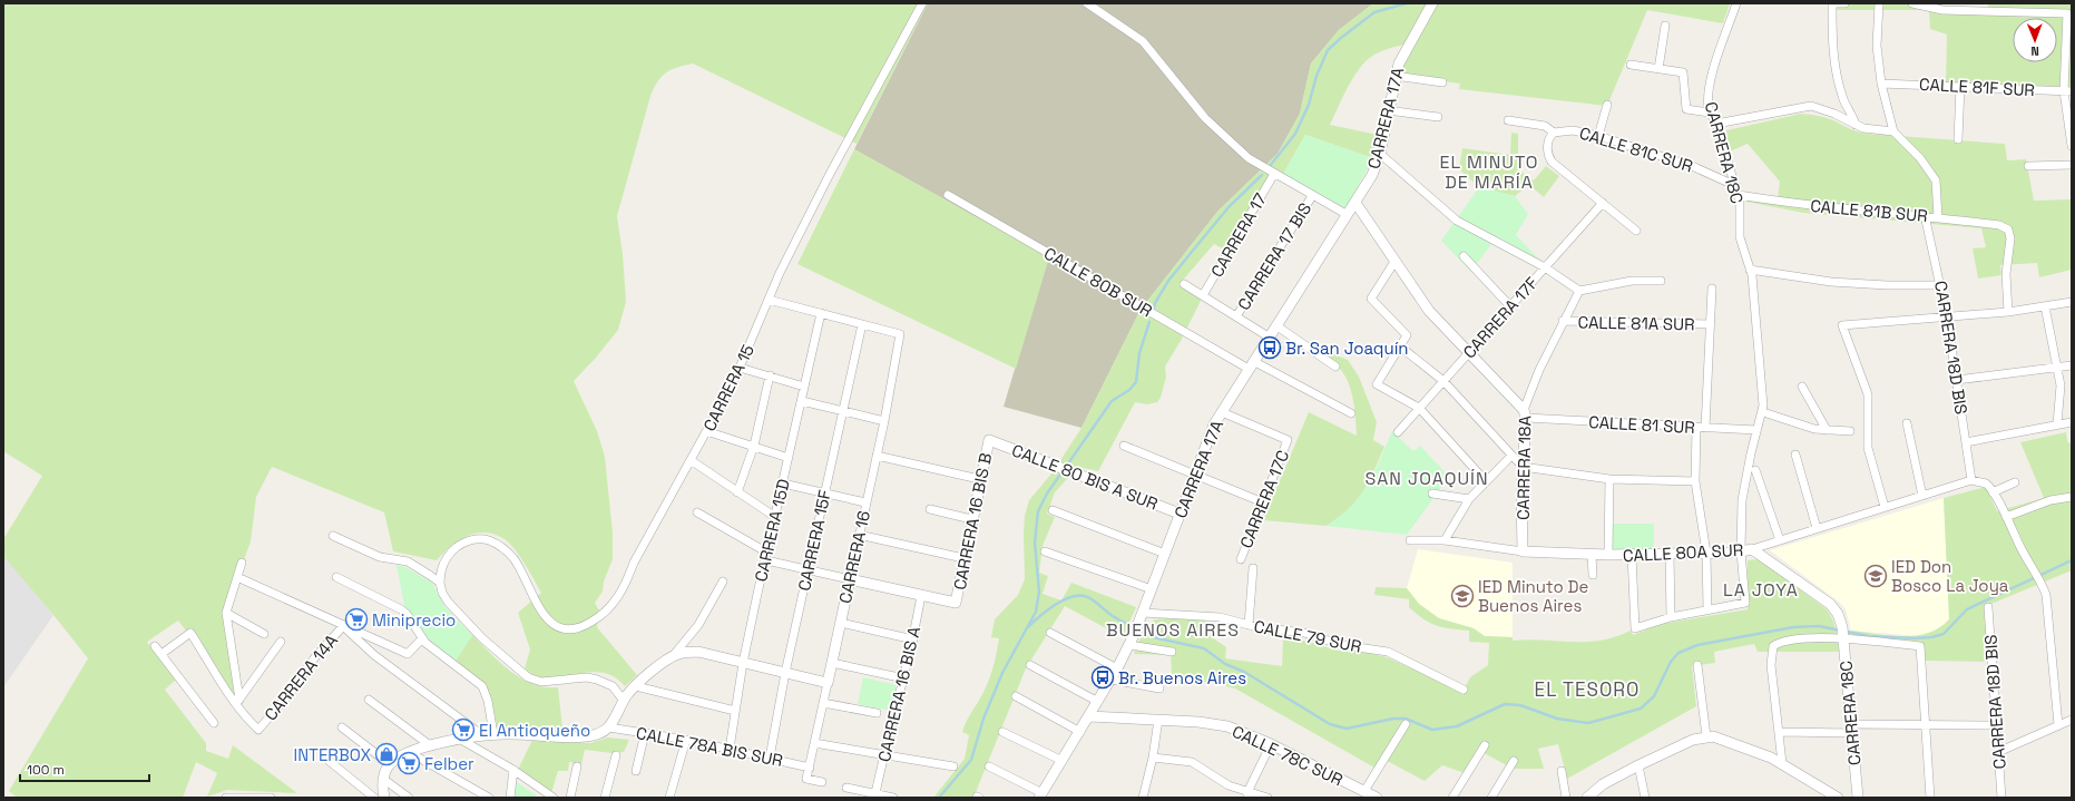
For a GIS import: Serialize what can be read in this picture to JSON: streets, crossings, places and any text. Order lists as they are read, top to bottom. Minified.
{"streets":{"street":["CALLE 81F SUR","CARRERA 17A","CALLE 81C SUR","CARRERA 18C","CALLE 81B SUR","CARRERA 17","CARRERA 17 BIS","CALLE 80B SUR","CARRERA 17F","CALLE 81A SUR","CARRERA 18D BIS","CARRERA 15","CALLE 81 SUR","CARRERA 18A","CALLE 80 BIS A SUR","CARRERA 17C","CARRERA 16 BIS B","CARRERA 15D","CARRERA 15F","CALLE 80A SUR","CARRERA 16","CALLE 79 SUR","CARRERA 14A","CARRERA 16 BIS A","CALLE 78A BIS SUR","CALLE 78C SUR"]},"crossings":[["CARRERA 17A","CALLE 80B SUR"],["CARRERA 17A","CALLE 80 BIS A SUR"],["CARRERA 17A","CARRERA 17C"],["CARRERA 17A","CALLE 79 SUR"],["CARRERA 17A","CALLE 78C SUR"],["CALLE 81C SUR","CARRERA 18C"],["CARRERA 18C","CALLE 81B SUR"],["CALLE 81B SUR","CARRERA 18D BIS"],["CALLE 81A SUR","CARRERA 18A"],["CARRERA 18D BIS","CALLE 80A SUR"],["CALLE 81 SUR","CARRERA 18A"],["CARRERA 18A","CALLE 80A SUR"],["CALLE 80 BIS A SUR","CARRERA 16 BIS B"],["CARRERA 17C","CALLE 79 SUR"],["CARRERA 16 BIS B","CARRERA 16 BIS A"],["CARRERA 15D","CALLE 78A BIS SUR"],["CARRERA 15F","CARRERA 16"],["CARRERA 15F","CALLE 78A BIS SUR"],["CARRERA 16","CALLE 78A BIS SUR"]],"districts":["EL MINUTO DE MARÍA","SAN JOAQUÍN","LA JOYA","BUENOS AIRES","EL TESORO"],"places":{"bus stop":["Br. San Joaquín","Br. Buenos Aires"],"school or university":["IED Don Bosco La Joya","IED Minuto De Buenos Aires"],"supermarket":["Miniprecio","El Antioqueño","Felber"],"shop":["INTERBOX"]},"scale_bar":"100 m","north":"bottom"}
